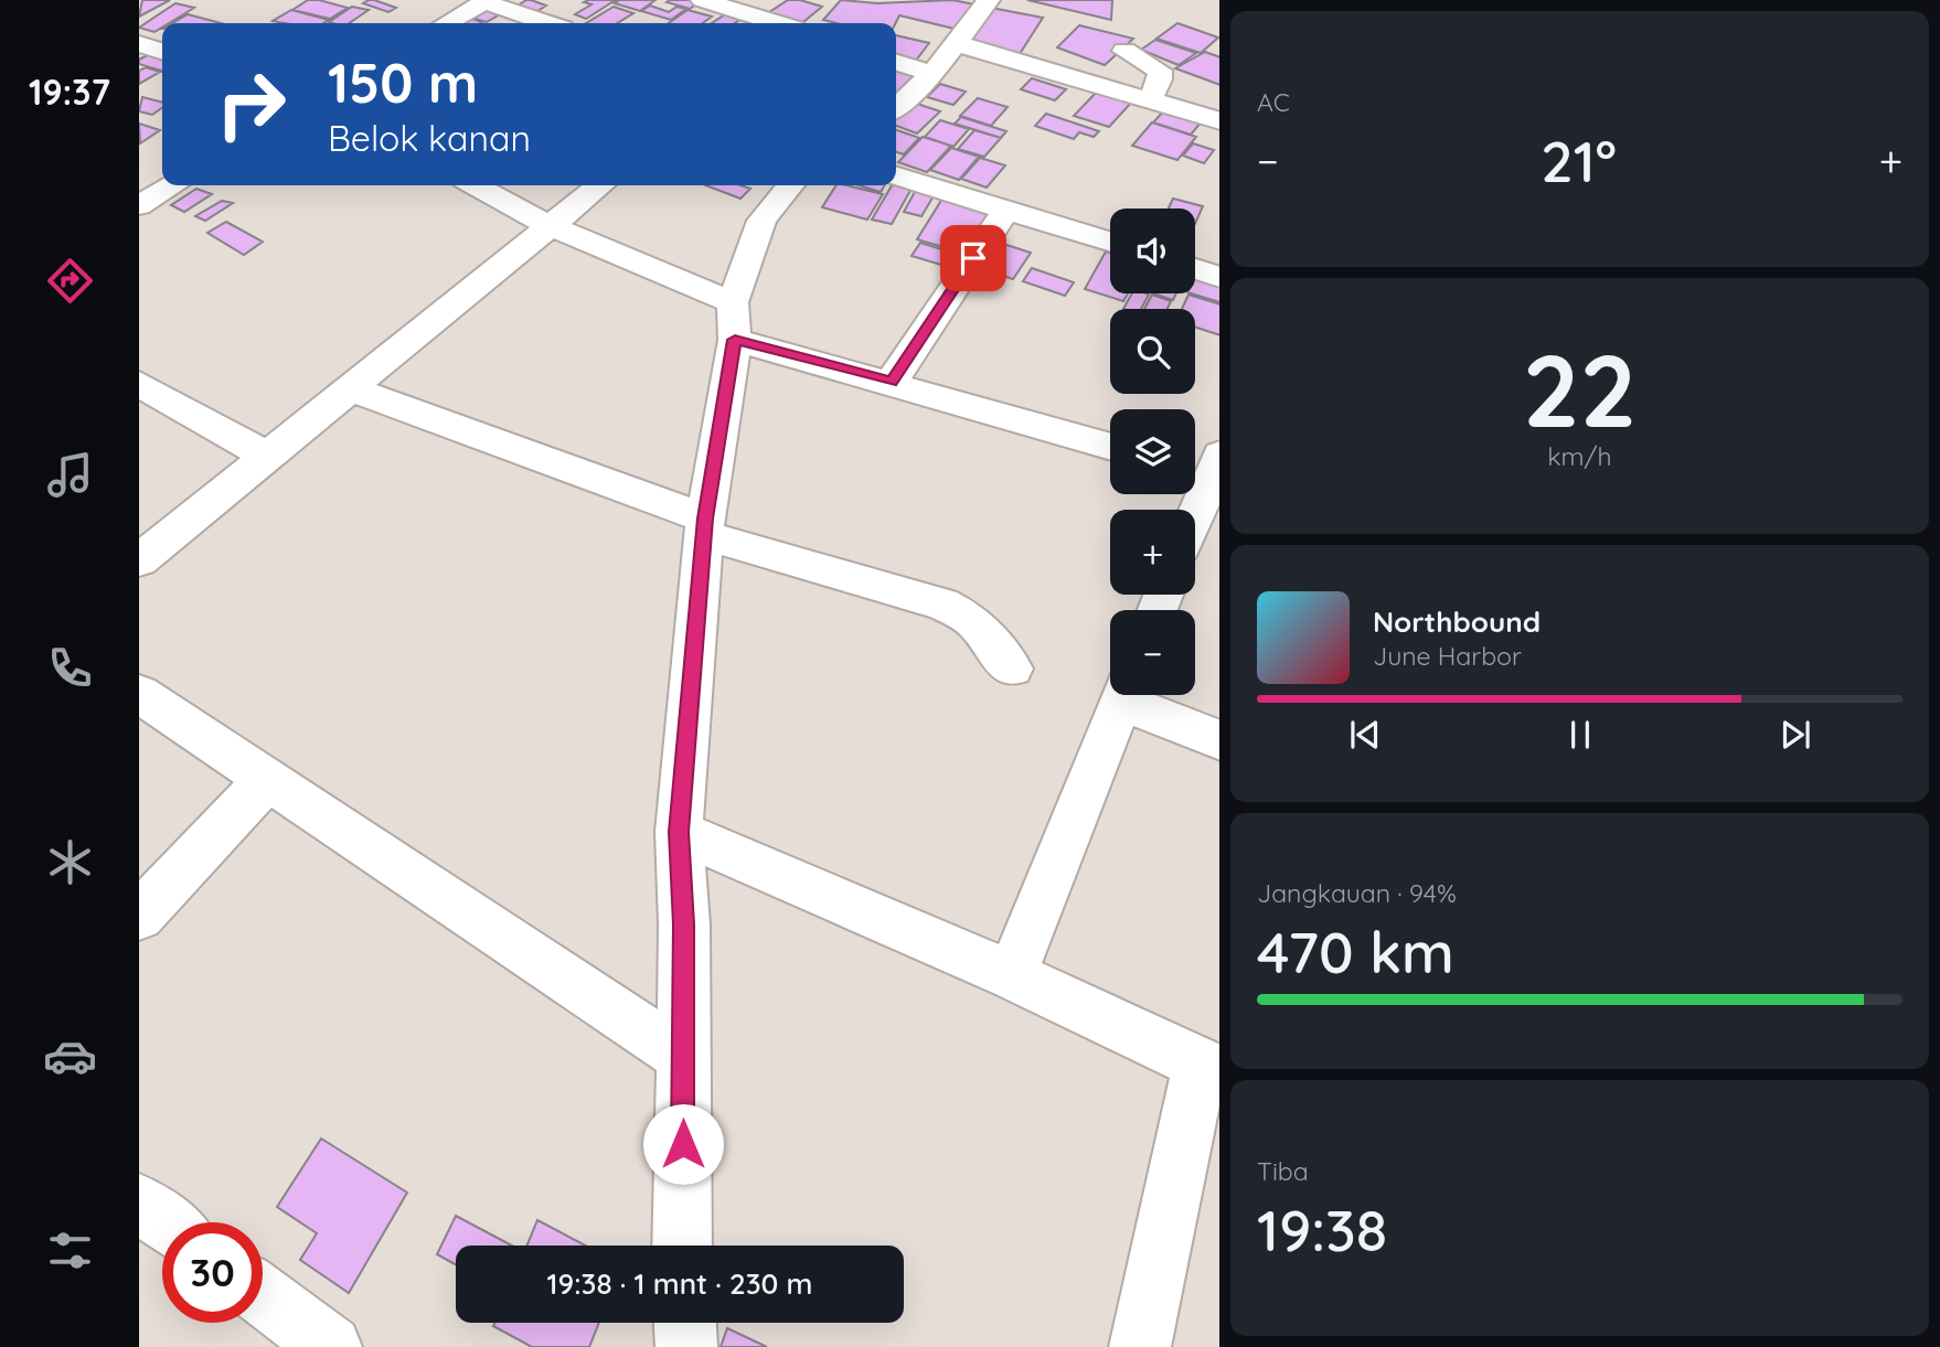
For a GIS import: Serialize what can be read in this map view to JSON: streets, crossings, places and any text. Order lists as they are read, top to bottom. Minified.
{"page":{"tabs":"19:37","tile":["AC",["22","km/h"],["Jangkauan · 94%","470 km"],["Tiba","19:38"]],"turn":["150 m","Belok kanan"],"heat":["−","21°","+"],"map_buttons":["+","−"],"song":["Northbound","June Harbor"],"limit":"30","trip":"19:38 · 1 mnt · 230 m"}}
